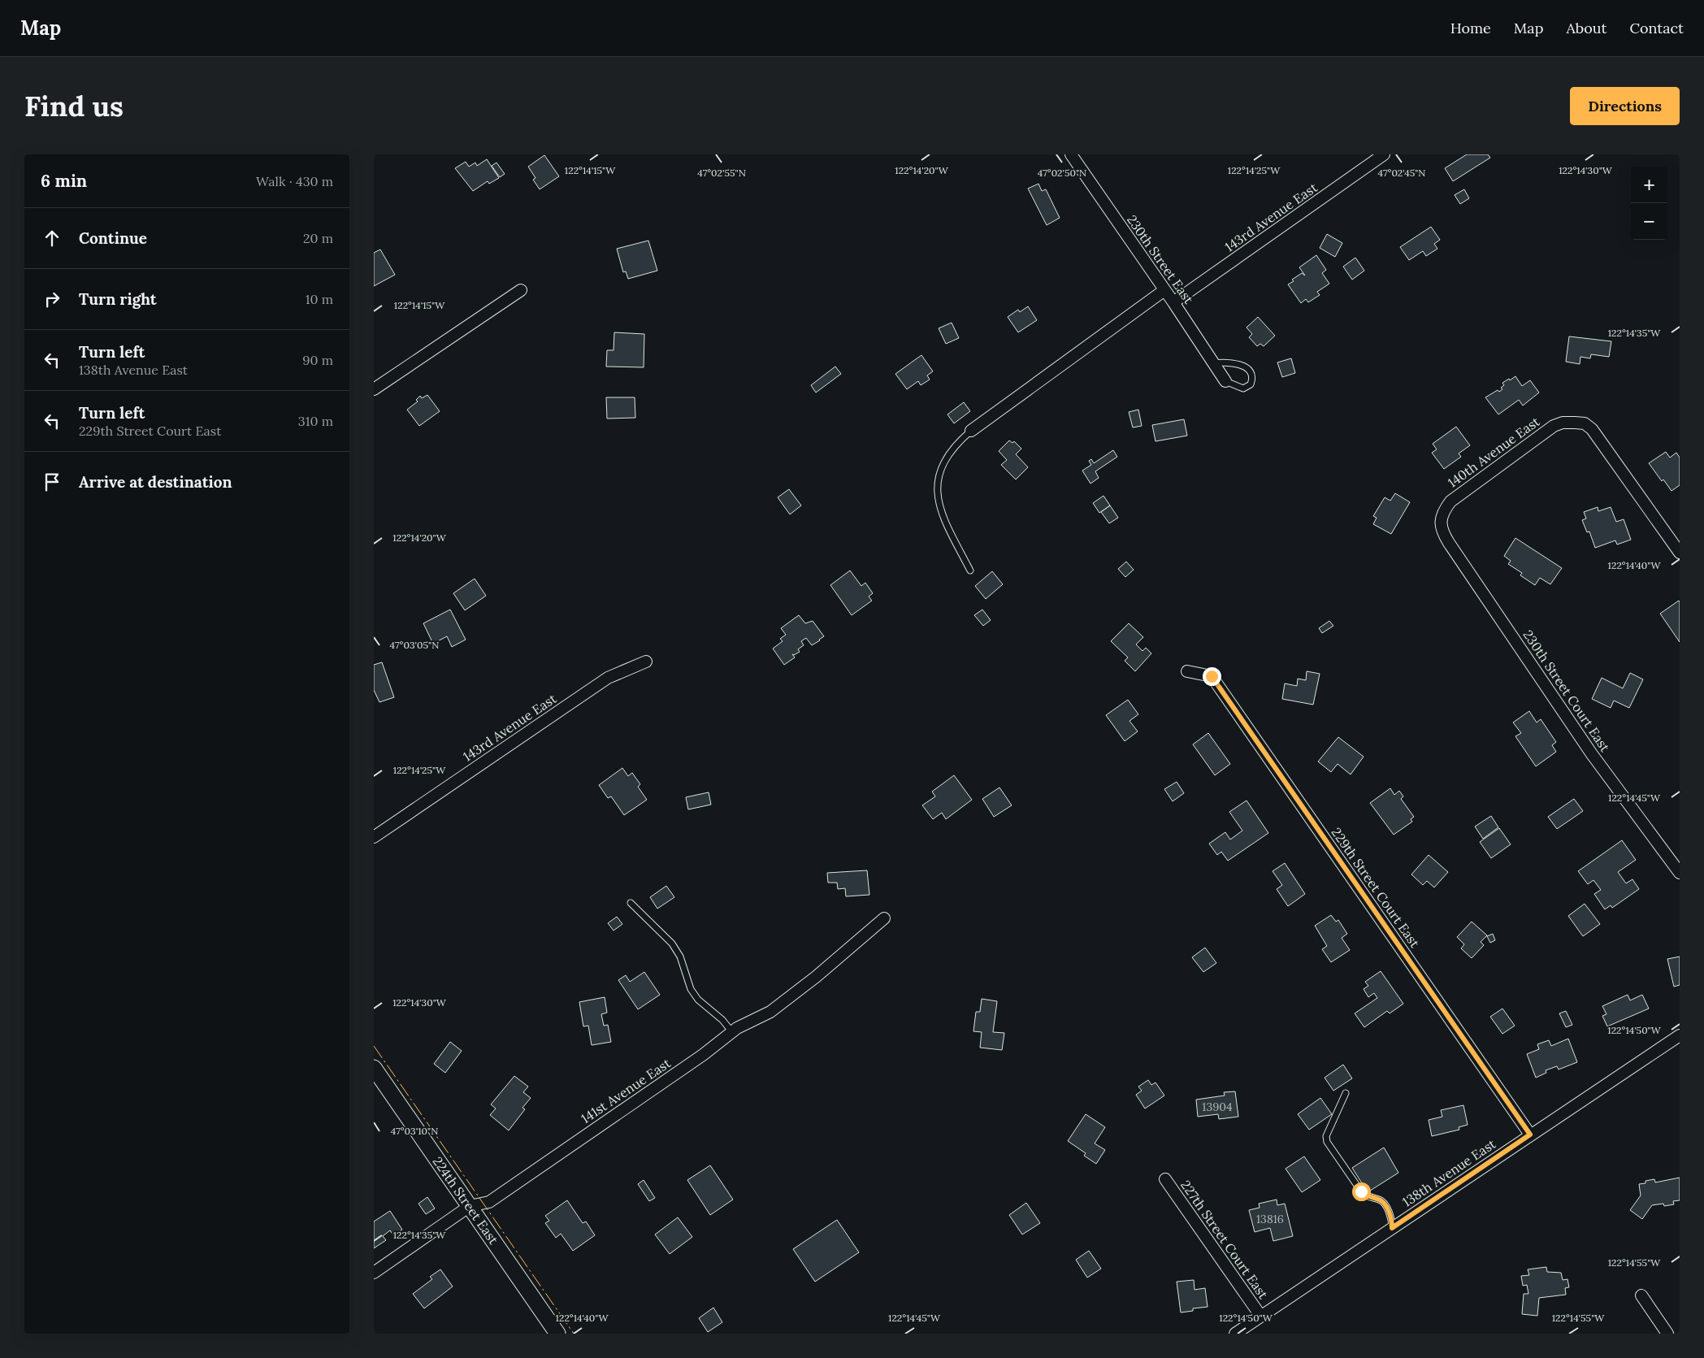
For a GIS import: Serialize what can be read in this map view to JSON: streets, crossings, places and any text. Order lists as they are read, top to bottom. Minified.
{"streets":{"street":["143rd Avenue East","230th Street East","140th Avenue East","230th Street Court East","229th Street Court East","141st Avenue East","138th Avenue East","224th Street East","227th Street Court East"]},"crossings":[["143rd Avenue East","230th Street East"],["140th Avenue East","230th Street Court East"],["229th Street Court East","138th Avenue East"],["141st Avenue East","224th Street East"],["138th Avenue East","227th Street Court East"]],"house_numbers":["13904","13816"],"page":{"header":"Map","nav":["Home","Map","About","Contact"],"buttons":"Directions","title":"Find us","heading":["6 min","Walk · 430 m"],"map_buttons":["+","−"],"list":[["Continue","20 m"],["Turn right","10 m"],["Turn left","138th Avenue East","90 m"],["Turn left","229th Street Court East","310 m"],"Arrive at destination"]},"coordinates":["122°14'15\"W","122°14'20\"W","122°14'25\"W","122°14'30\"W","47°02'55\"N","47°02'50\"N","47°02'45\"N","122°14'35\"W","122°14'40\"W","47°03'05\"N","122°14'45\"W","122°14'50\"W","47°03'10\"N","122°14'55\"W"]}
